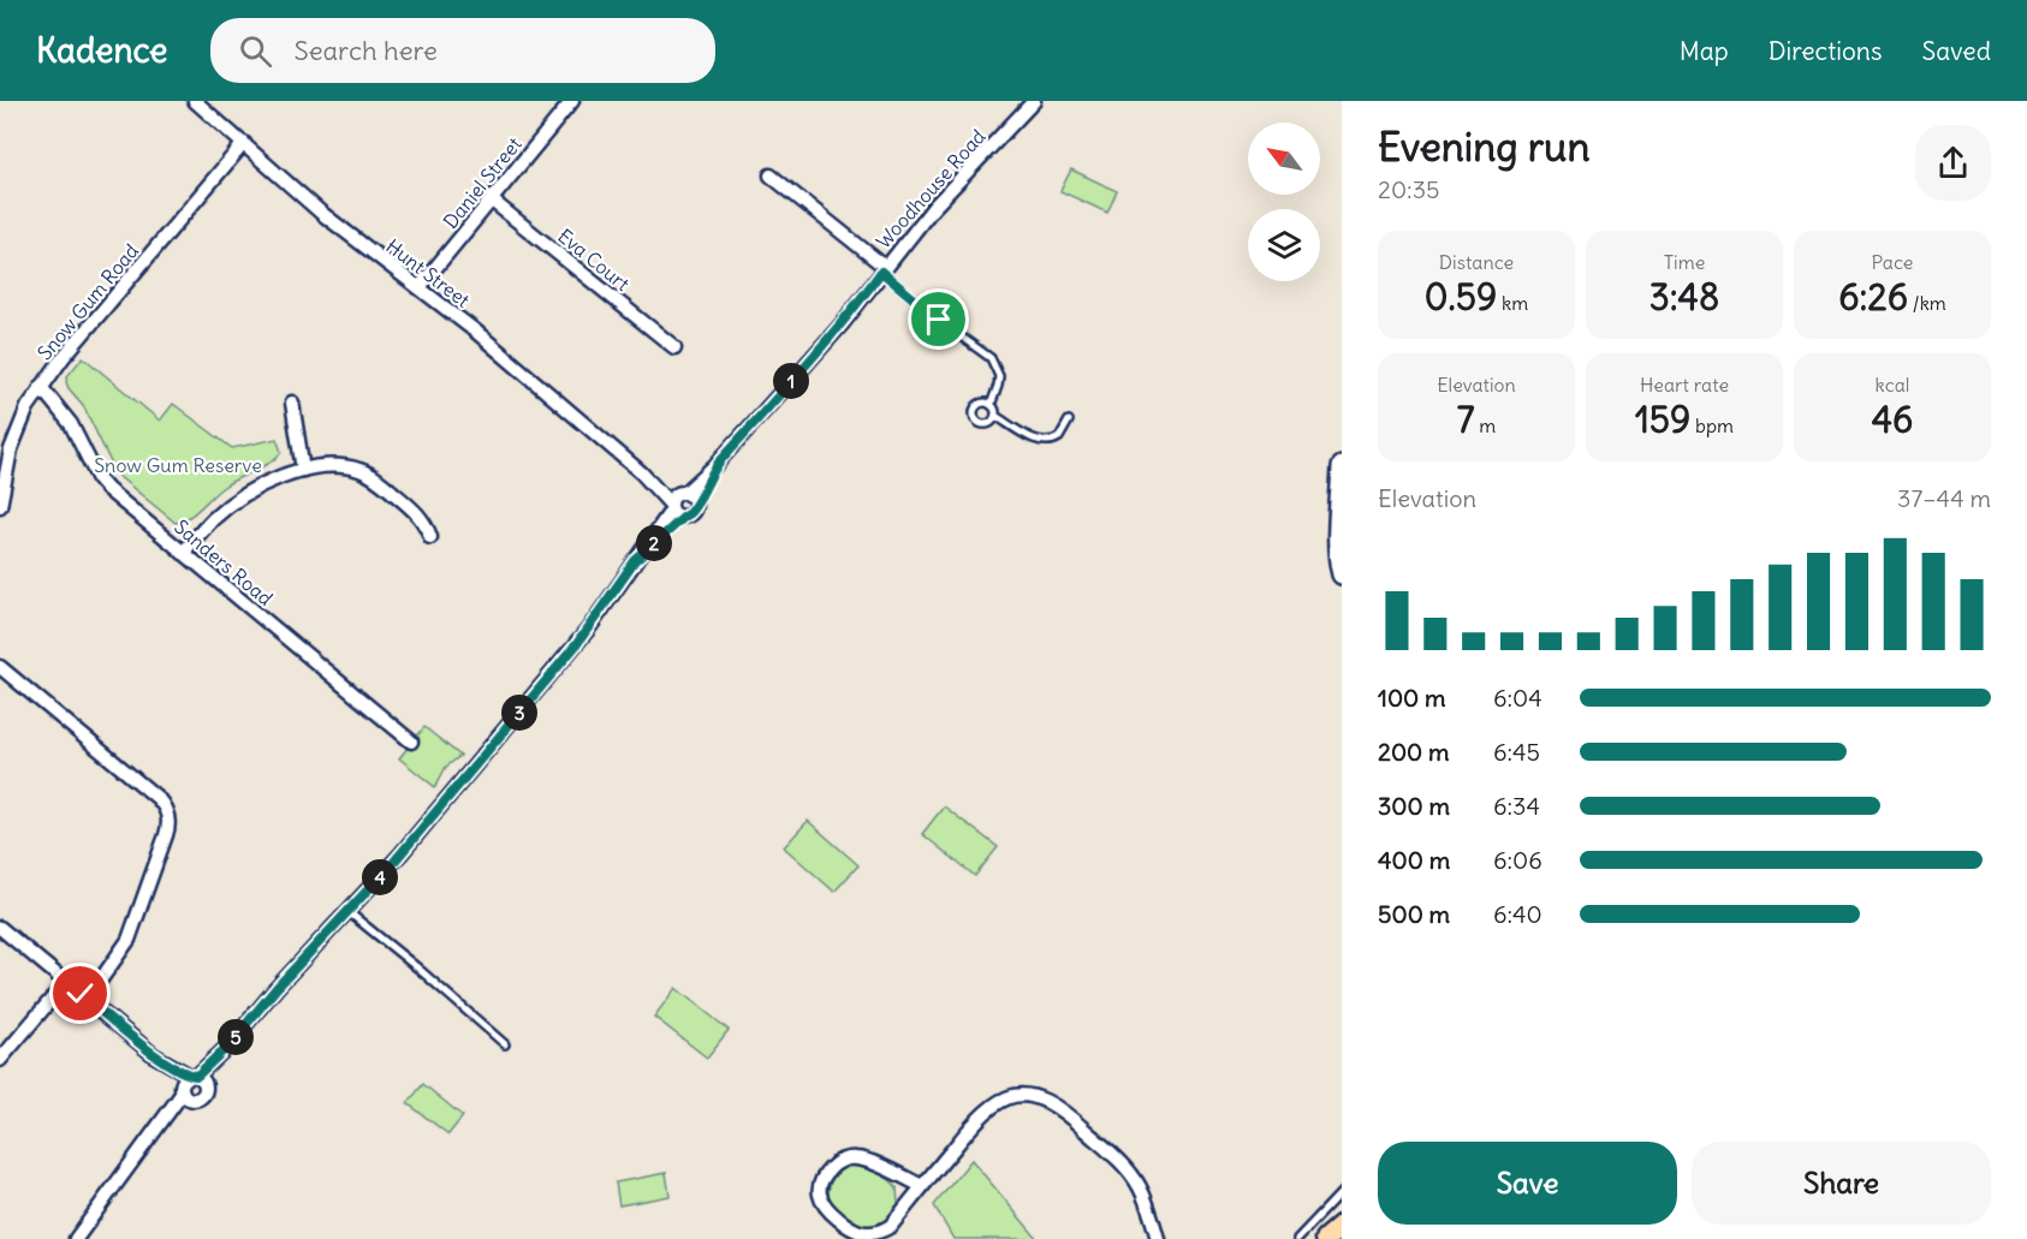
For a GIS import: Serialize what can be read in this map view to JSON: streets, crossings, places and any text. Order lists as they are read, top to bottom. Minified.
{"streets":{"street":["Daniel Street","Woodhouse Road","Eva Court","Hunt Street","Snow Gum Road","Sanders Road"]},"crossings":[["Daniel Street","Eva Court"],["Daniel Street","Hunt Street"],["Woodhouse Road","Hunt Street"],["Hunt Street","Snow Gum Road"],["Snow Gum Road","Sanders Road"]],"parks":["Snow Gum Reserve"],"north":"top left","page":{"header":"Kadence","search":"Search here","nav":["Map","Directions","Saved"],"heading":["Evening run","20:35"],"stats":[["Distance","0.59 km"],["Time","3:48"],["Pace","6:26 /km"],["Elevation","7 m"],["Heart rate","159 bpm"],["kcal","46"]],"pins":["1","2","3","4","5"],"chart":["Elevation","37–44 m"],"list":[{"name":"100 m","note":"6:04"},{"name":"200 m","note":"6:45"},{"name":"300 m","note":"6:34"},{"name":"400 m","note":"6:06"},{"name":"500 m","note":"6:40"}],"buttons":["Save","Share"]}}
